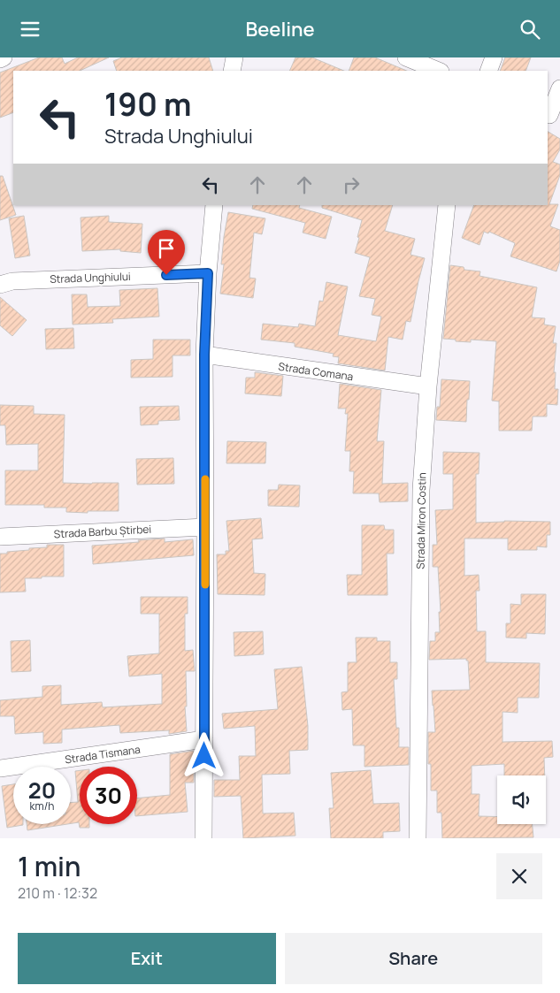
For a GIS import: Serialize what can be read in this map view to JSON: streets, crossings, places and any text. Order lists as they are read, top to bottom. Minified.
{"streets":{"street":["Strada Unghiului","Strada Comana","Strada Miron Costin","Strada Barbu Știrbei","Strada Tismana"]},"crossings":[["Strada Comana","Strada Miron Costin"]],"page":{"header":"Beeline","turn":["190 m","Strada Unghiului"],"speed":"20 km/h","limit":"30","heading":["1 min","210 m · 12:32"],"buttons":["Exit","Share"]}}
